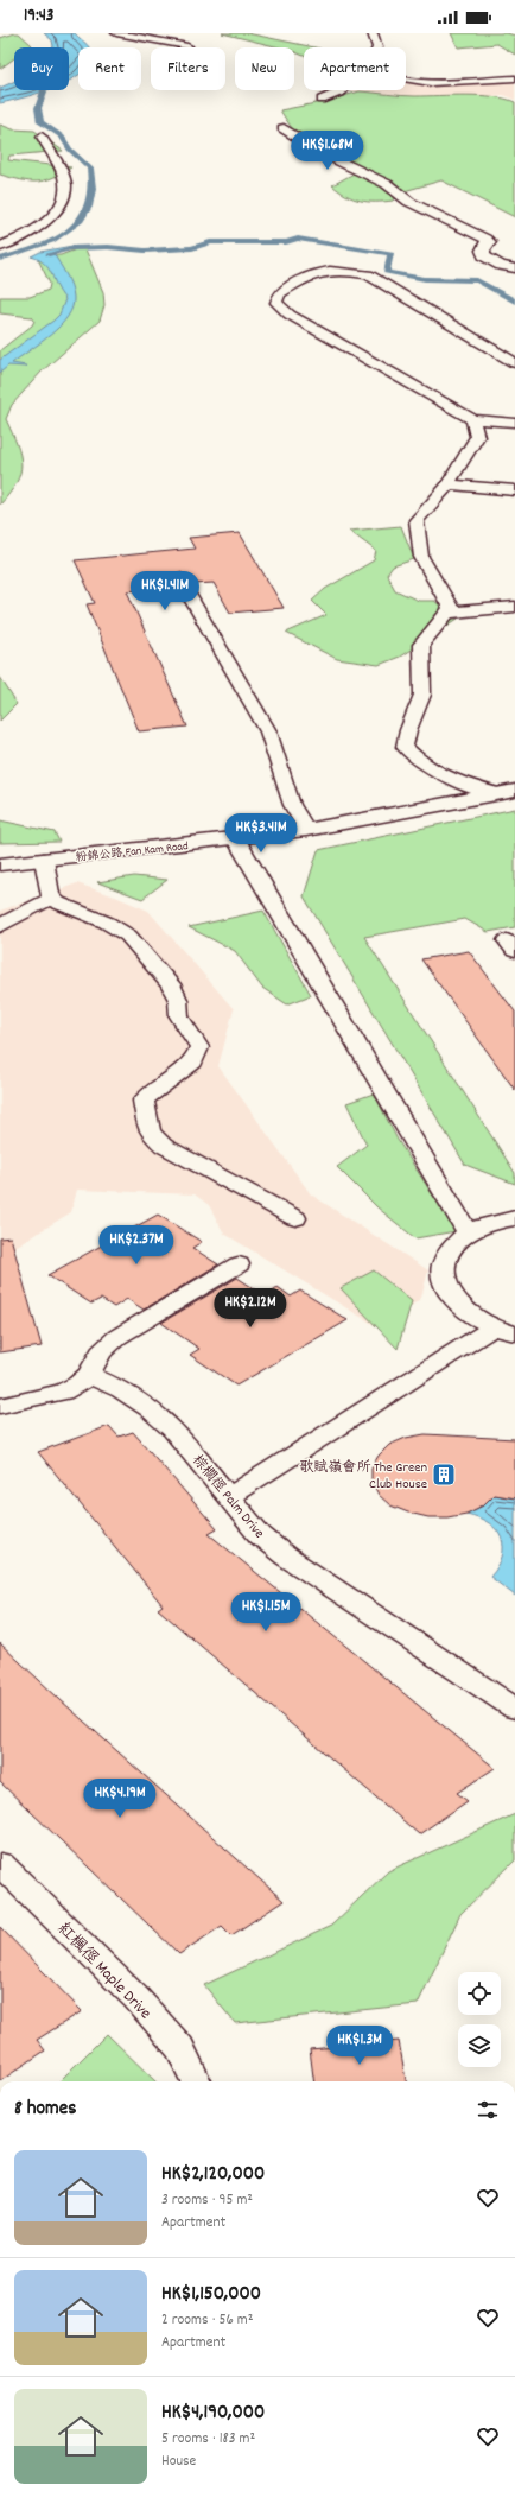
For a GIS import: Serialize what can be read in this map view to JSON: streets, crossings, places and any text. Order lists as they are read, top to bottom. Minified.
{"streets":{"street":["粉錦公路 Fan Kam Road"],"lane":["棕櫚徑 Palm Drive","紅楓徑 Maple Drive"]},"places":{"building":["歌賦嶺會所 The Green Club House"]},"page":{"status":"19:43","chip":["Buy","Rent","Filters","New","Apartment"],"price":["HK$1.68M","HK$1.41M","HK$3.41M","HK$2.37M","HK$2.12M","HK$1.15M","HK$4.19M","HK$1.3M"],"heading":"8 homes","list":[{"name":"HK$2,120,000","note":"3 rooms · 95 m² · Apartment"},{"name":"HK$1,150,000","note":"2 rooms · 56 m² · Apartment"},{"name":"HK$4,190,000","note":"5 rooms · 183 m² · House"}]}}
